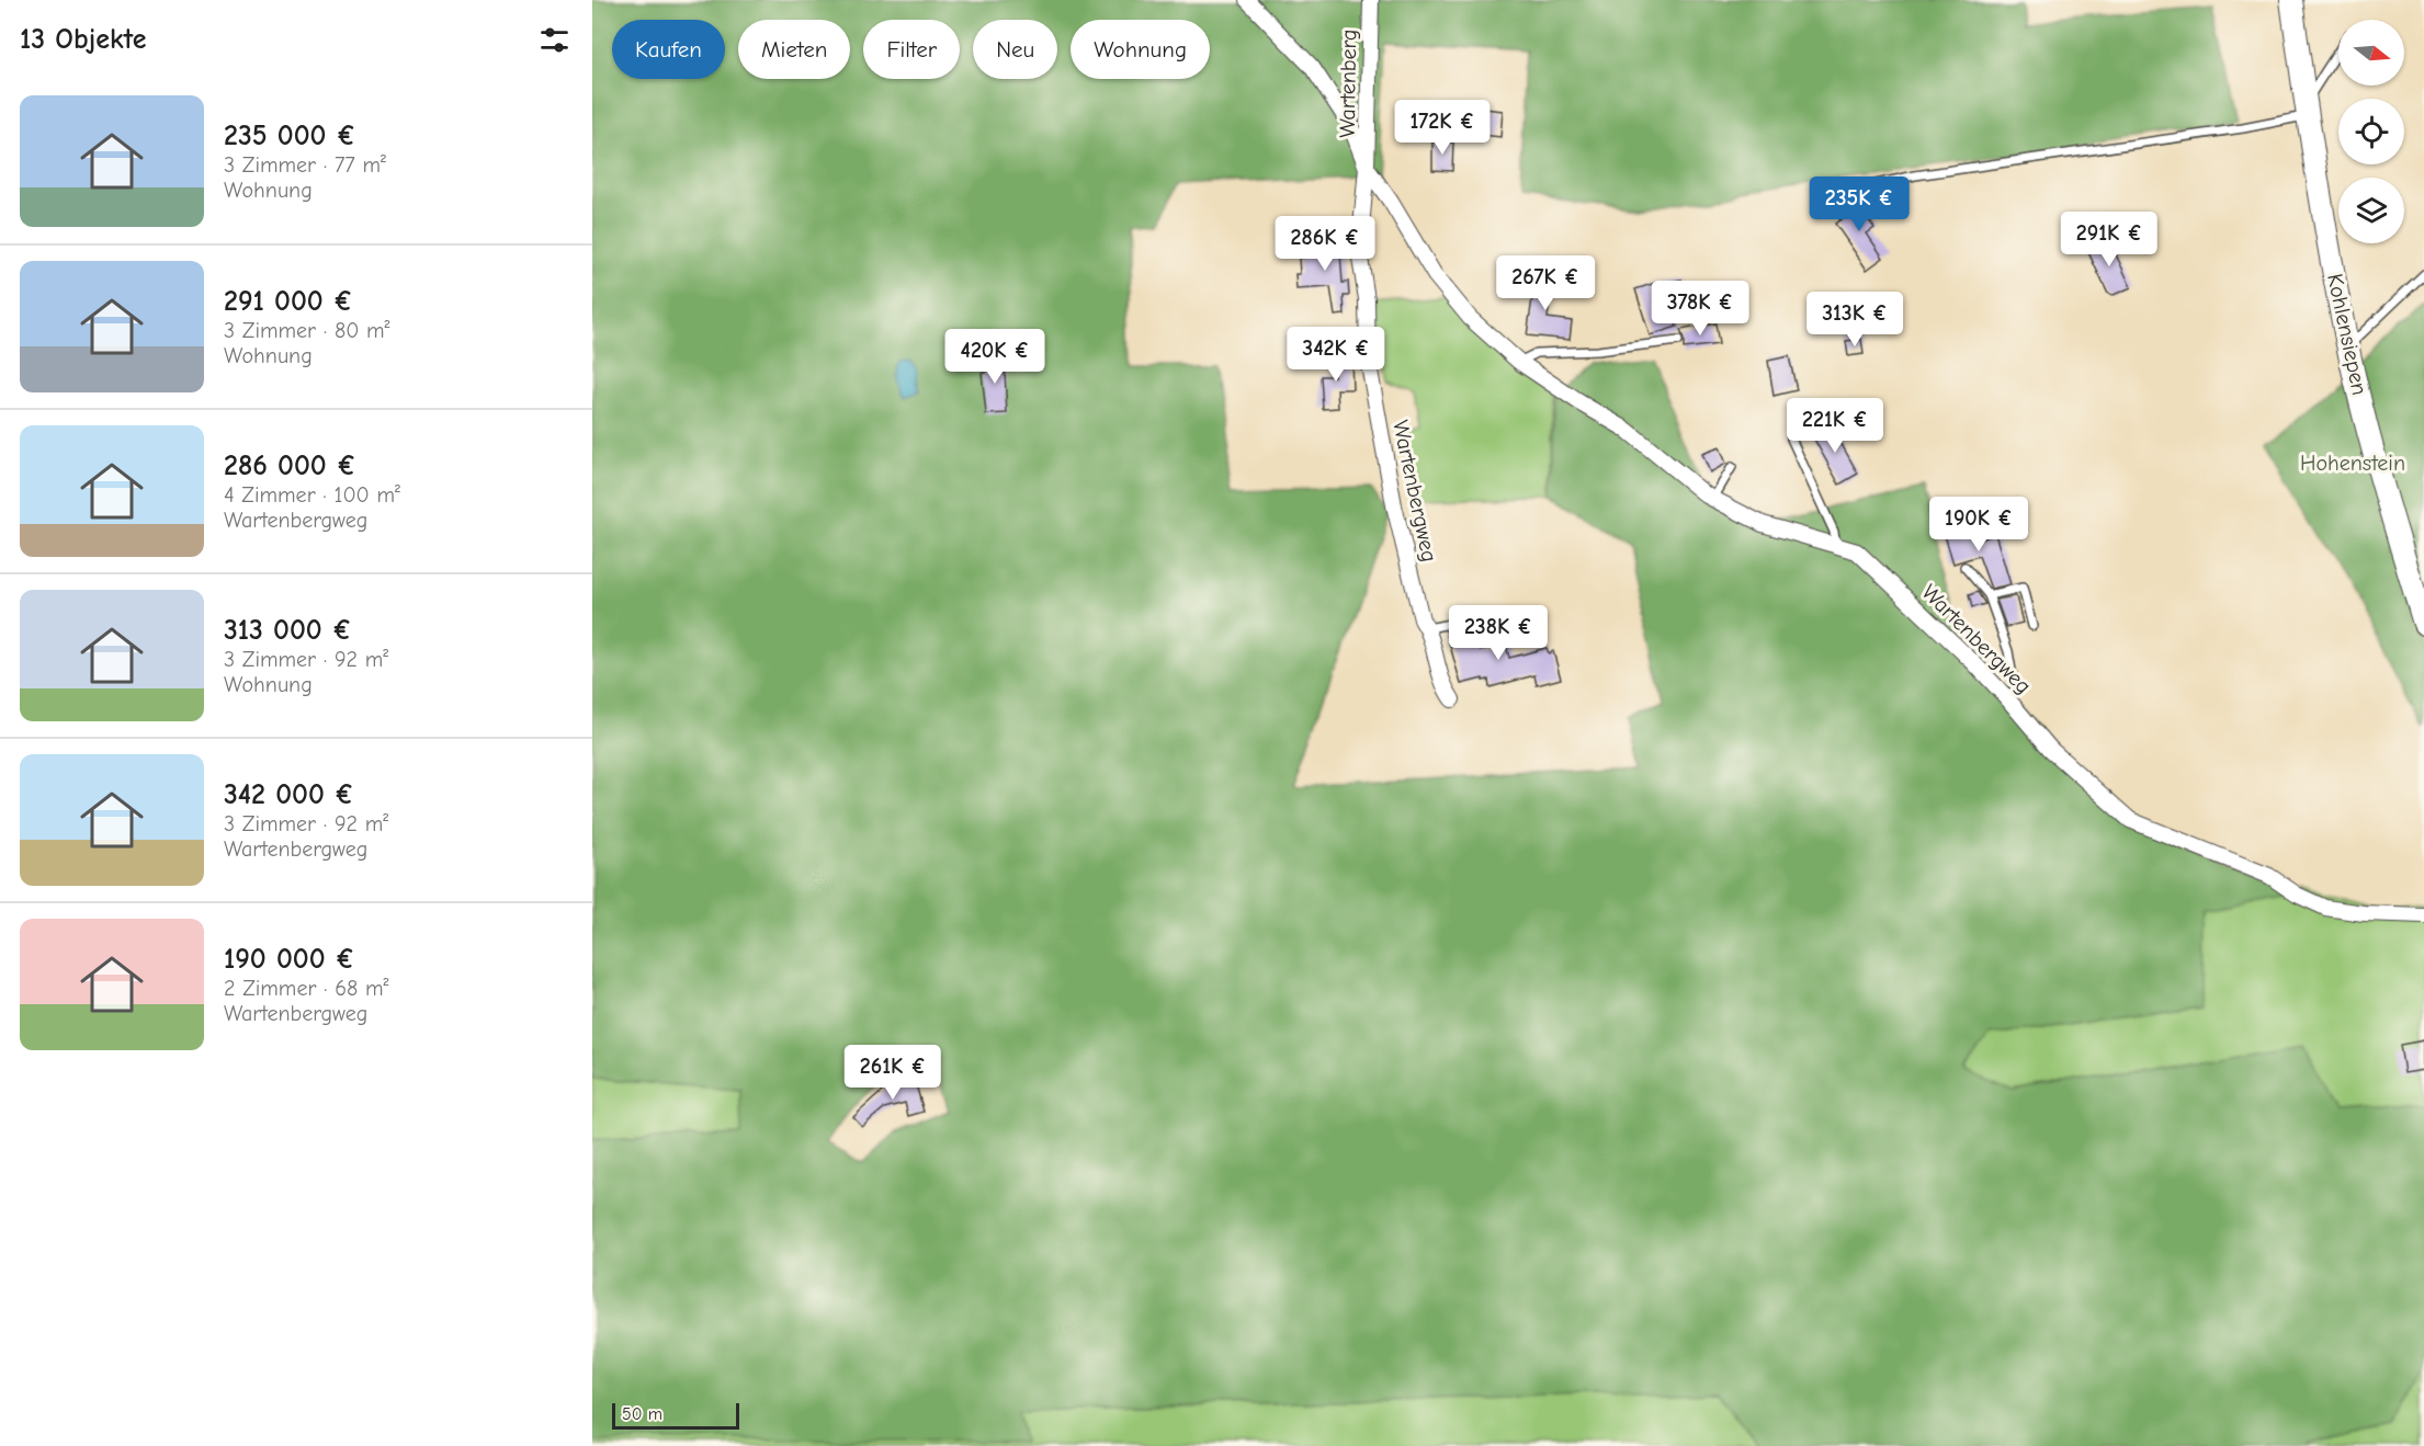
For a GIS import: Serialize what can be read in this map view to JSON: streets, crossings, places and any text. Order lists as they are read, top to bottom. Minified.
{"streets":{"street":["Wartenberg","Kohlensiepen","Wartenbergweg"]},"crossings":[["Wartenberg","Wartenbergweg"]],"parks":["Hohenstein"],"scale_bar":"50 m","north":"right","page":{"heading":"13 Objekte","chip":["Kaufen","Mieten","Filter","Neu","Wohnung"],"list":[{"name":"235 000 €","note":"3 Zimmer · 77 m² · Wohnung"},{"name":"291 000 €","note":"3 Zimmer · 80 m² · Wohnung"},{"name":"286 000 €","note":"4 Zimmer · 100 m² · Wartenbergweg"},{"name":"313 000 €","note":"3 Zimmer · 92 m² · Wohnung"},{"name":"342 000 €","note":"3 Zimmer · 92 m² · Wartenbergweg"},{"name":"190 000 €","note":"2 Zimmer · 68 m² · Wartenbergweg"}],"price":["172K €","235K €","291K €","286K €","267K €","378K €","313K €","342K €","420K €","221K €","190K €","238K €","261K €"],"scale":"50 m"}}
